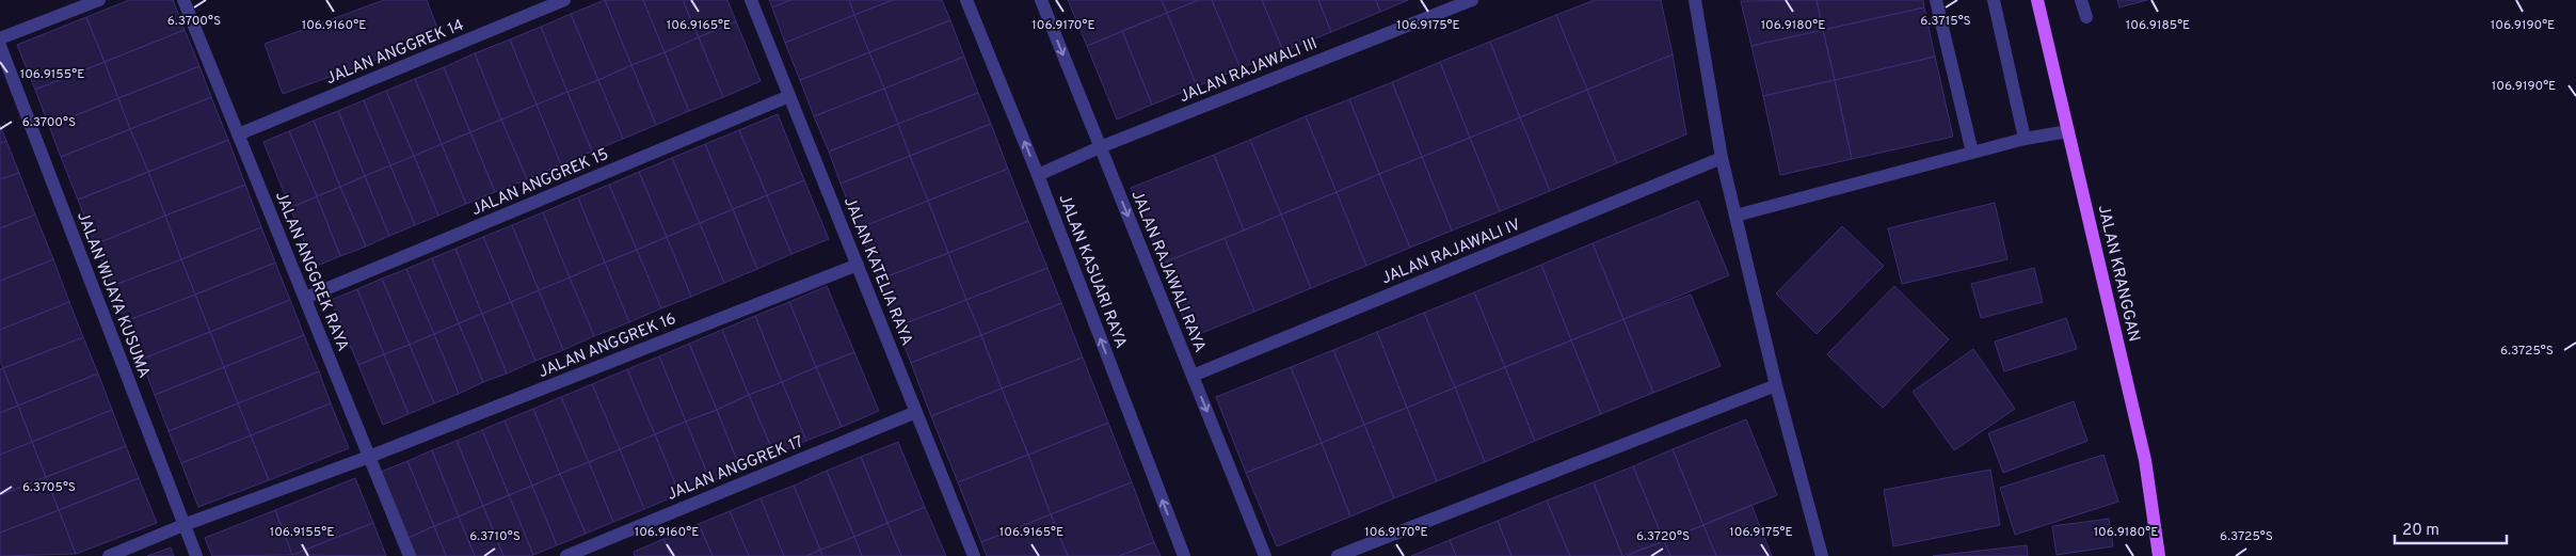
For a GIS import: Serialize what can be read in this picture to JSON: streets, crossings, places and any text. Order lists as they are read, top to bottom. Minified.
{"streets":{"main road":["JALAN KRANGGAN"],"street":["JALAN ANGGREK 14","JALAN RAJAWALI III","JALAN ANGGREK 15","JALAN RAJAWALI IV","JALAN ANGGREK RAYA","JALAN KATELIA RAYA","JALAN KASUARI RAYA","JALAN RAJAWALI RAYA","JALAN WIJAYA KUSUMA","JALAN ANGGREK 16","JALAN ANGGREK 17"]},"crossings":[["JALAN ANGGREK 14","JALAN ANGGREK RAYA"],["JALAN RAJAWALI III","JALAN KASUARI RAYA"],["JALAN RAJAWALI III","JALAN RAJAWALI RAYA"],["JALAN ANGGREK 15","JALAN ANGGREK RAYA"],["JALAN ANGGREK 15","JALAN KATELIA RAYA"],["JALAN RAJAWALI IV","JALAN RAJAWALI RAYA"],["JALAN ANGGREK RAYA","JALAN ANGGREK 16"],["JALAN KATELIA RAYA","JALAN ANGGREK 16"],["JALAN KATELIA RAYA","JALAN ANGGREK 17"],["JALAN WIJAYA KUSUMA","JALAN ANGGREK 16"]],"one_way":["JALAN KASUARI RAYA","JALAN RAJAWALI RAYA"],"scale_bar":"20 m","coordinates":["6.3715°S","6.3700°S","106.9160°E","106.9165°E","106.9170°E","106.9175°E","106.9180°E","106.9185°E","106.9190°E","106.9155°E","6.3725°S","6.3705°S","6.3710°S","6.3720°S"]}
